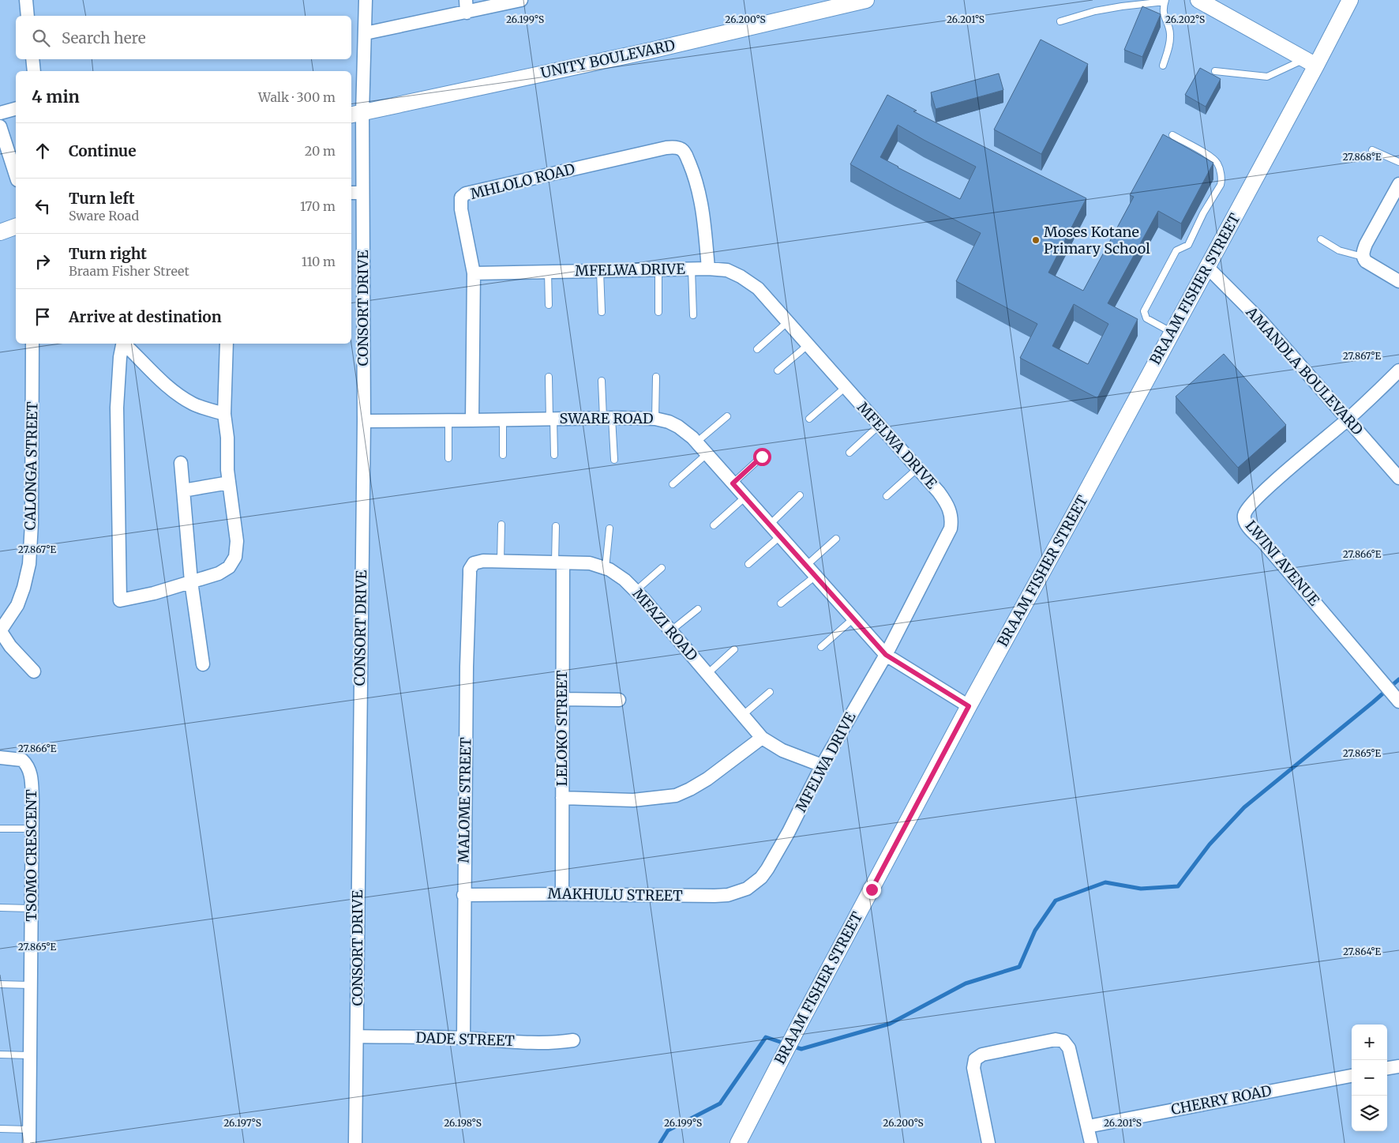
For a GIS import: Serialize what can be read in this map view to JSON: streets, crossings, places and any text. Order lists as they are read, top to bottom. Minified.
{"streets":{"street":["UNITY BOULEVARD","MHLOLO ROAD","MFELWA DRIVE","BRAAM FISHER STREET","CONSORT DRIVE","AMANDLA BOULEVARD","SWARE ROAD","CALONGA STREET","LWINI AVENUE","MFAZI ROAD","LELOKO STREET","MALOME STREET","TSOMO CRESCENT","MAKHULU STREET","DADE STREET","CHERRY ROAD"]},"crossings":[["UNITY BOULEVARD","CONSORT DRIVE"],["MHLOLO ROAD","MFELWA DRIVE"],["MHLOLO ROAD","SWARE ROAD"],["MFELWA DRIVE","SWARE ROAD"],["MFELWA DRIVE","MFAZI ROAD"],["MFELWA DRIVE","MAKHULU STREET"],["BRAAM FISHER STREET","AMANDLA BOULEVARD"],["BRAAM FISHER STREET","SWARE ROAD"],["CONSORT DRIVE","SWARE ROAD"],["CONSORT DRIVE","DADE STREET"],["AMANDLA BOULEVARD","LWINI AVENUE"],["MFAZI ROAD","LELOKO STREET"],["MFAZI ROAD","MALOME STREET"],["LELOKO STREET","MAKHULU STREET"],["MALOME STREET","MAKHULU STREET"],["MALOME STREET","DADE STREET"]],"places":["Moses Kotane Primary School"],"page":{"search":"Search here","heading":["4 min","Walk · 300 m"],"list":[["Continue","20 m"],["Turn left","Sware Road","170 m"],["Turn right","Braam Fisher Street","110 m"],"Arrive at destination"],"map_buttons":["+","−"]},"coordinates":["26.199°S","26.200°S","26.201°S","26.202°S","27.868°E","27.867°E","27.866°E","27.865°E","27.864°E","26.197°S","26.198°S"]}
